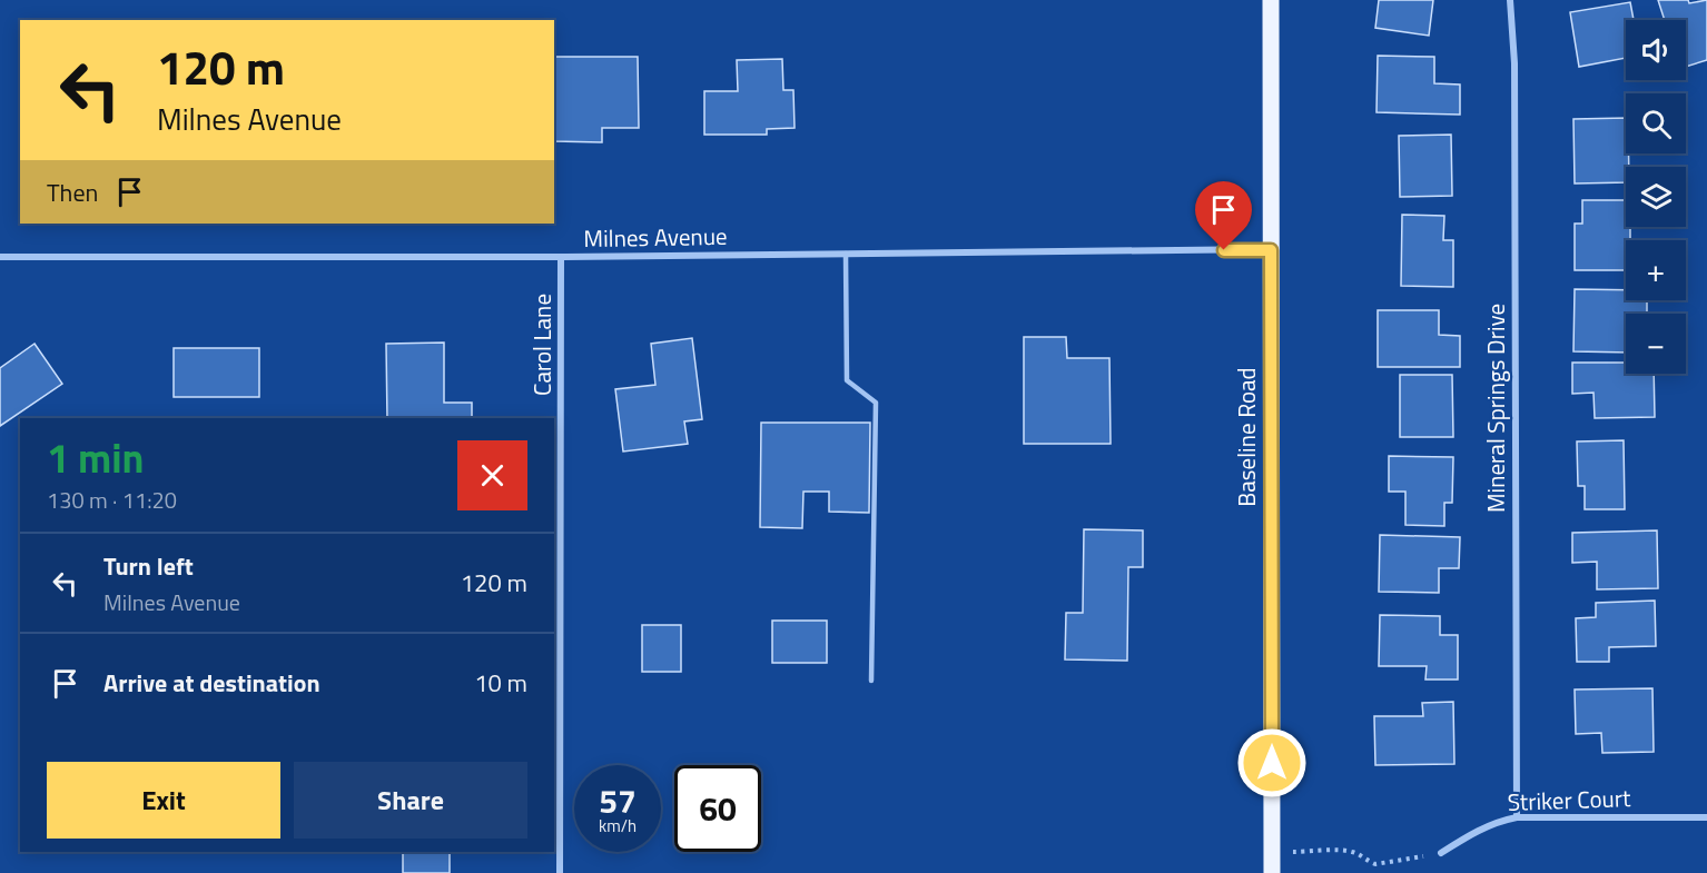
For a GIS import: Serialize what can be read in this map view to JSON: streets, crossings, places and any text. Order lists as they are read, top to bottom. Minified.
{"streets":{"main road":["Baseline Road"],"street":["Milnes Avenue","Carol Lane","Mineral Springs Drive","Striker Court"]},"crossings":[["Milnes Avenue","Carol Lane"],["Milnes Avenue","Baseline Road"],["Mineral Springs Drive","Striker Court"]],"page":{"map_buttons":["+","−"],"turn":["120 m","Milnes Avenue"],"then":"Then","heading":["1 min","130 m · 11:20"],"list":[{"name":"Turn left","note":"Milnes Avenue","value":"120 m"},{"name":"Arrive at destination","value":"10 m"}],"buttons":["Exit","Share"],"speed":"57 km/h","limit":"60"}}
